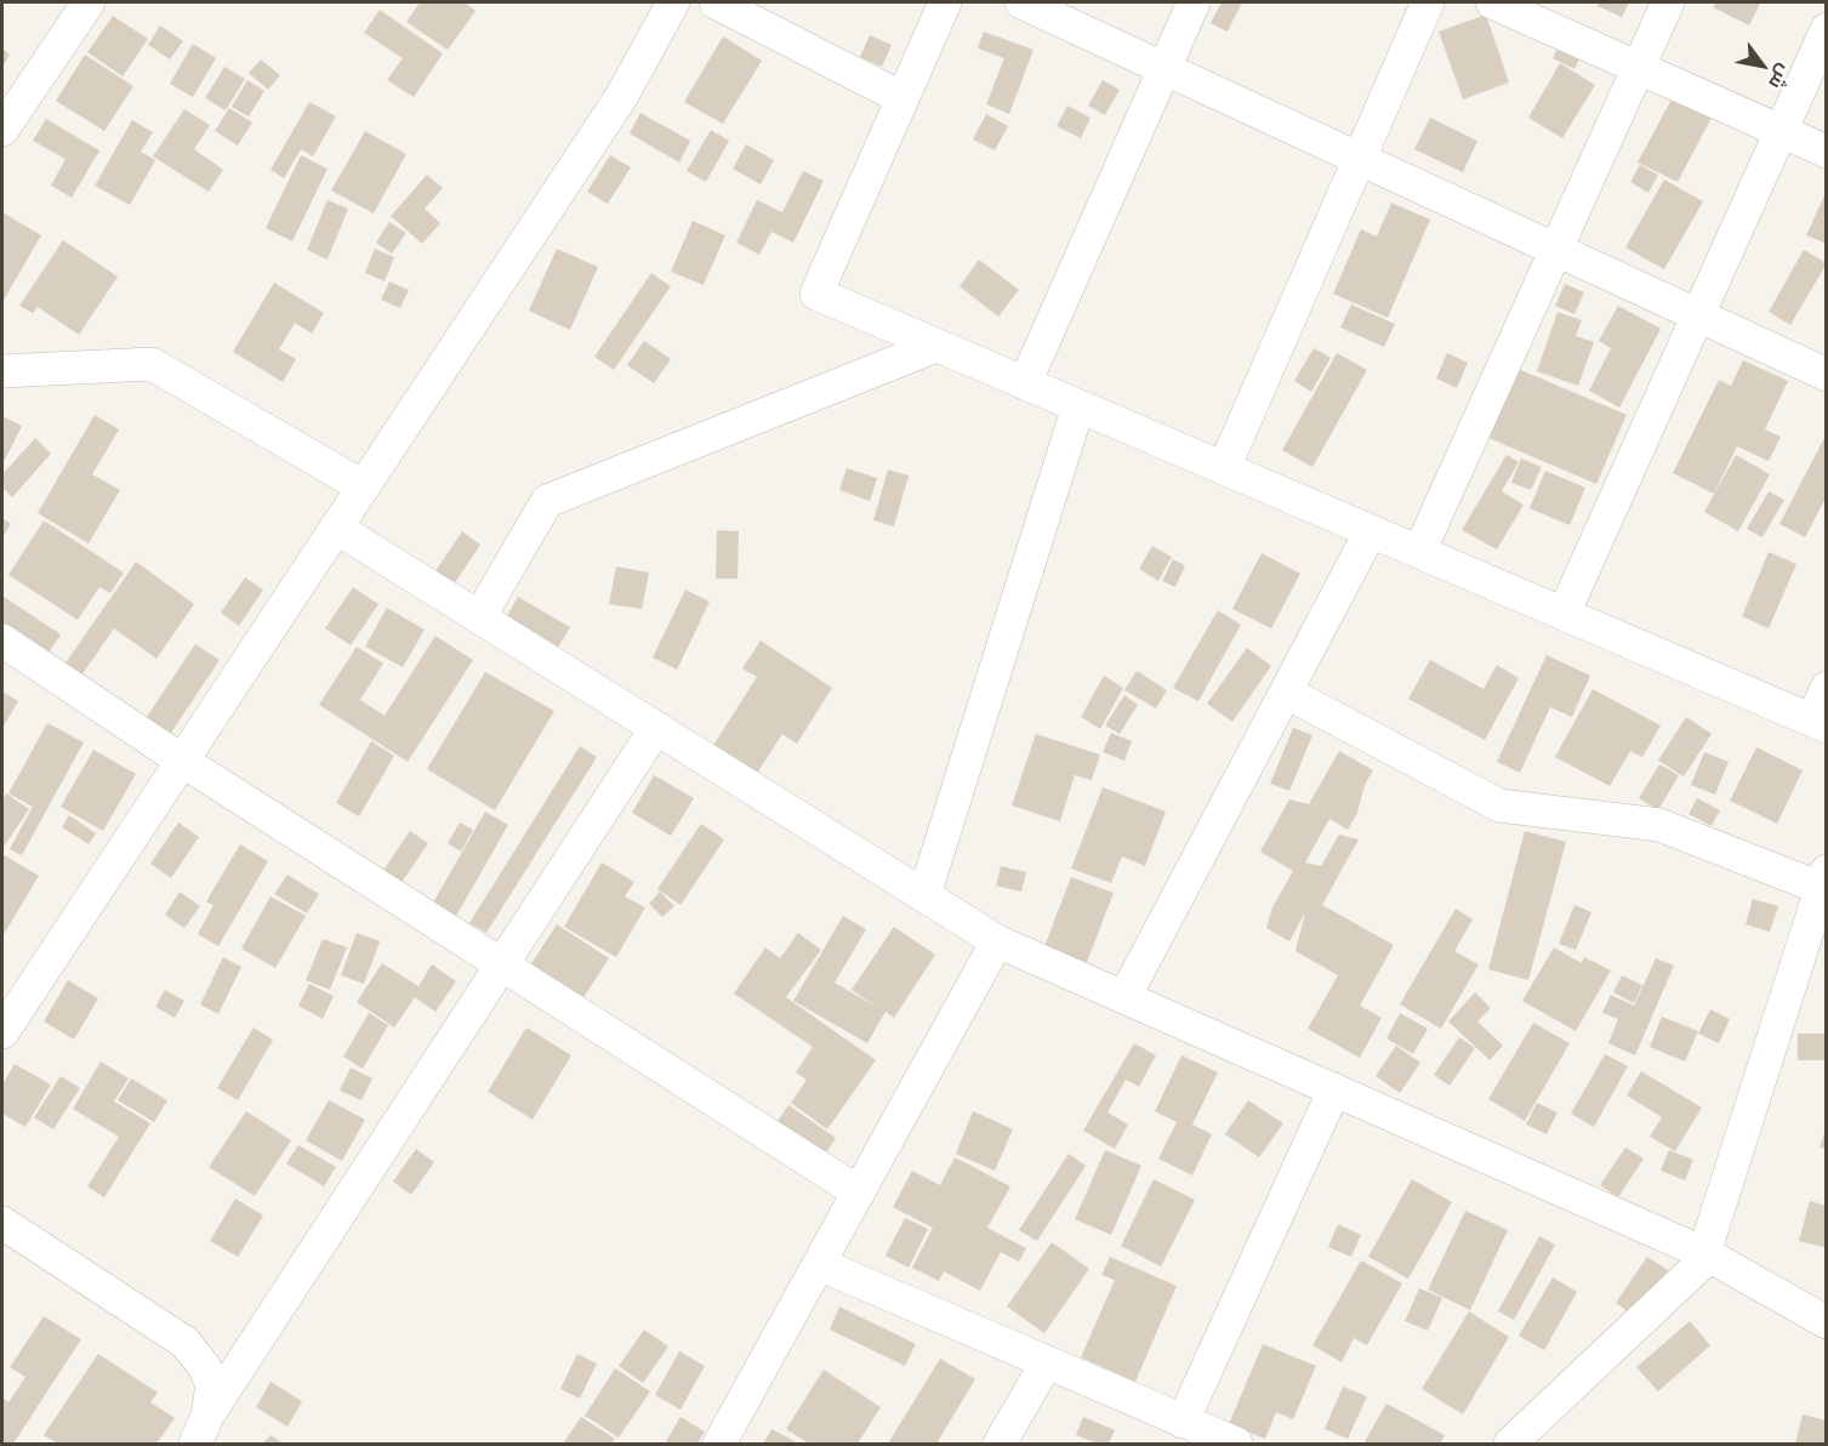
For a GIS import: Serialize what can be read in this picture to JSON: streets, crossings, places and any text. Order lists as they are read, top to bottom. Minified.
{"north":"bottom right"}
